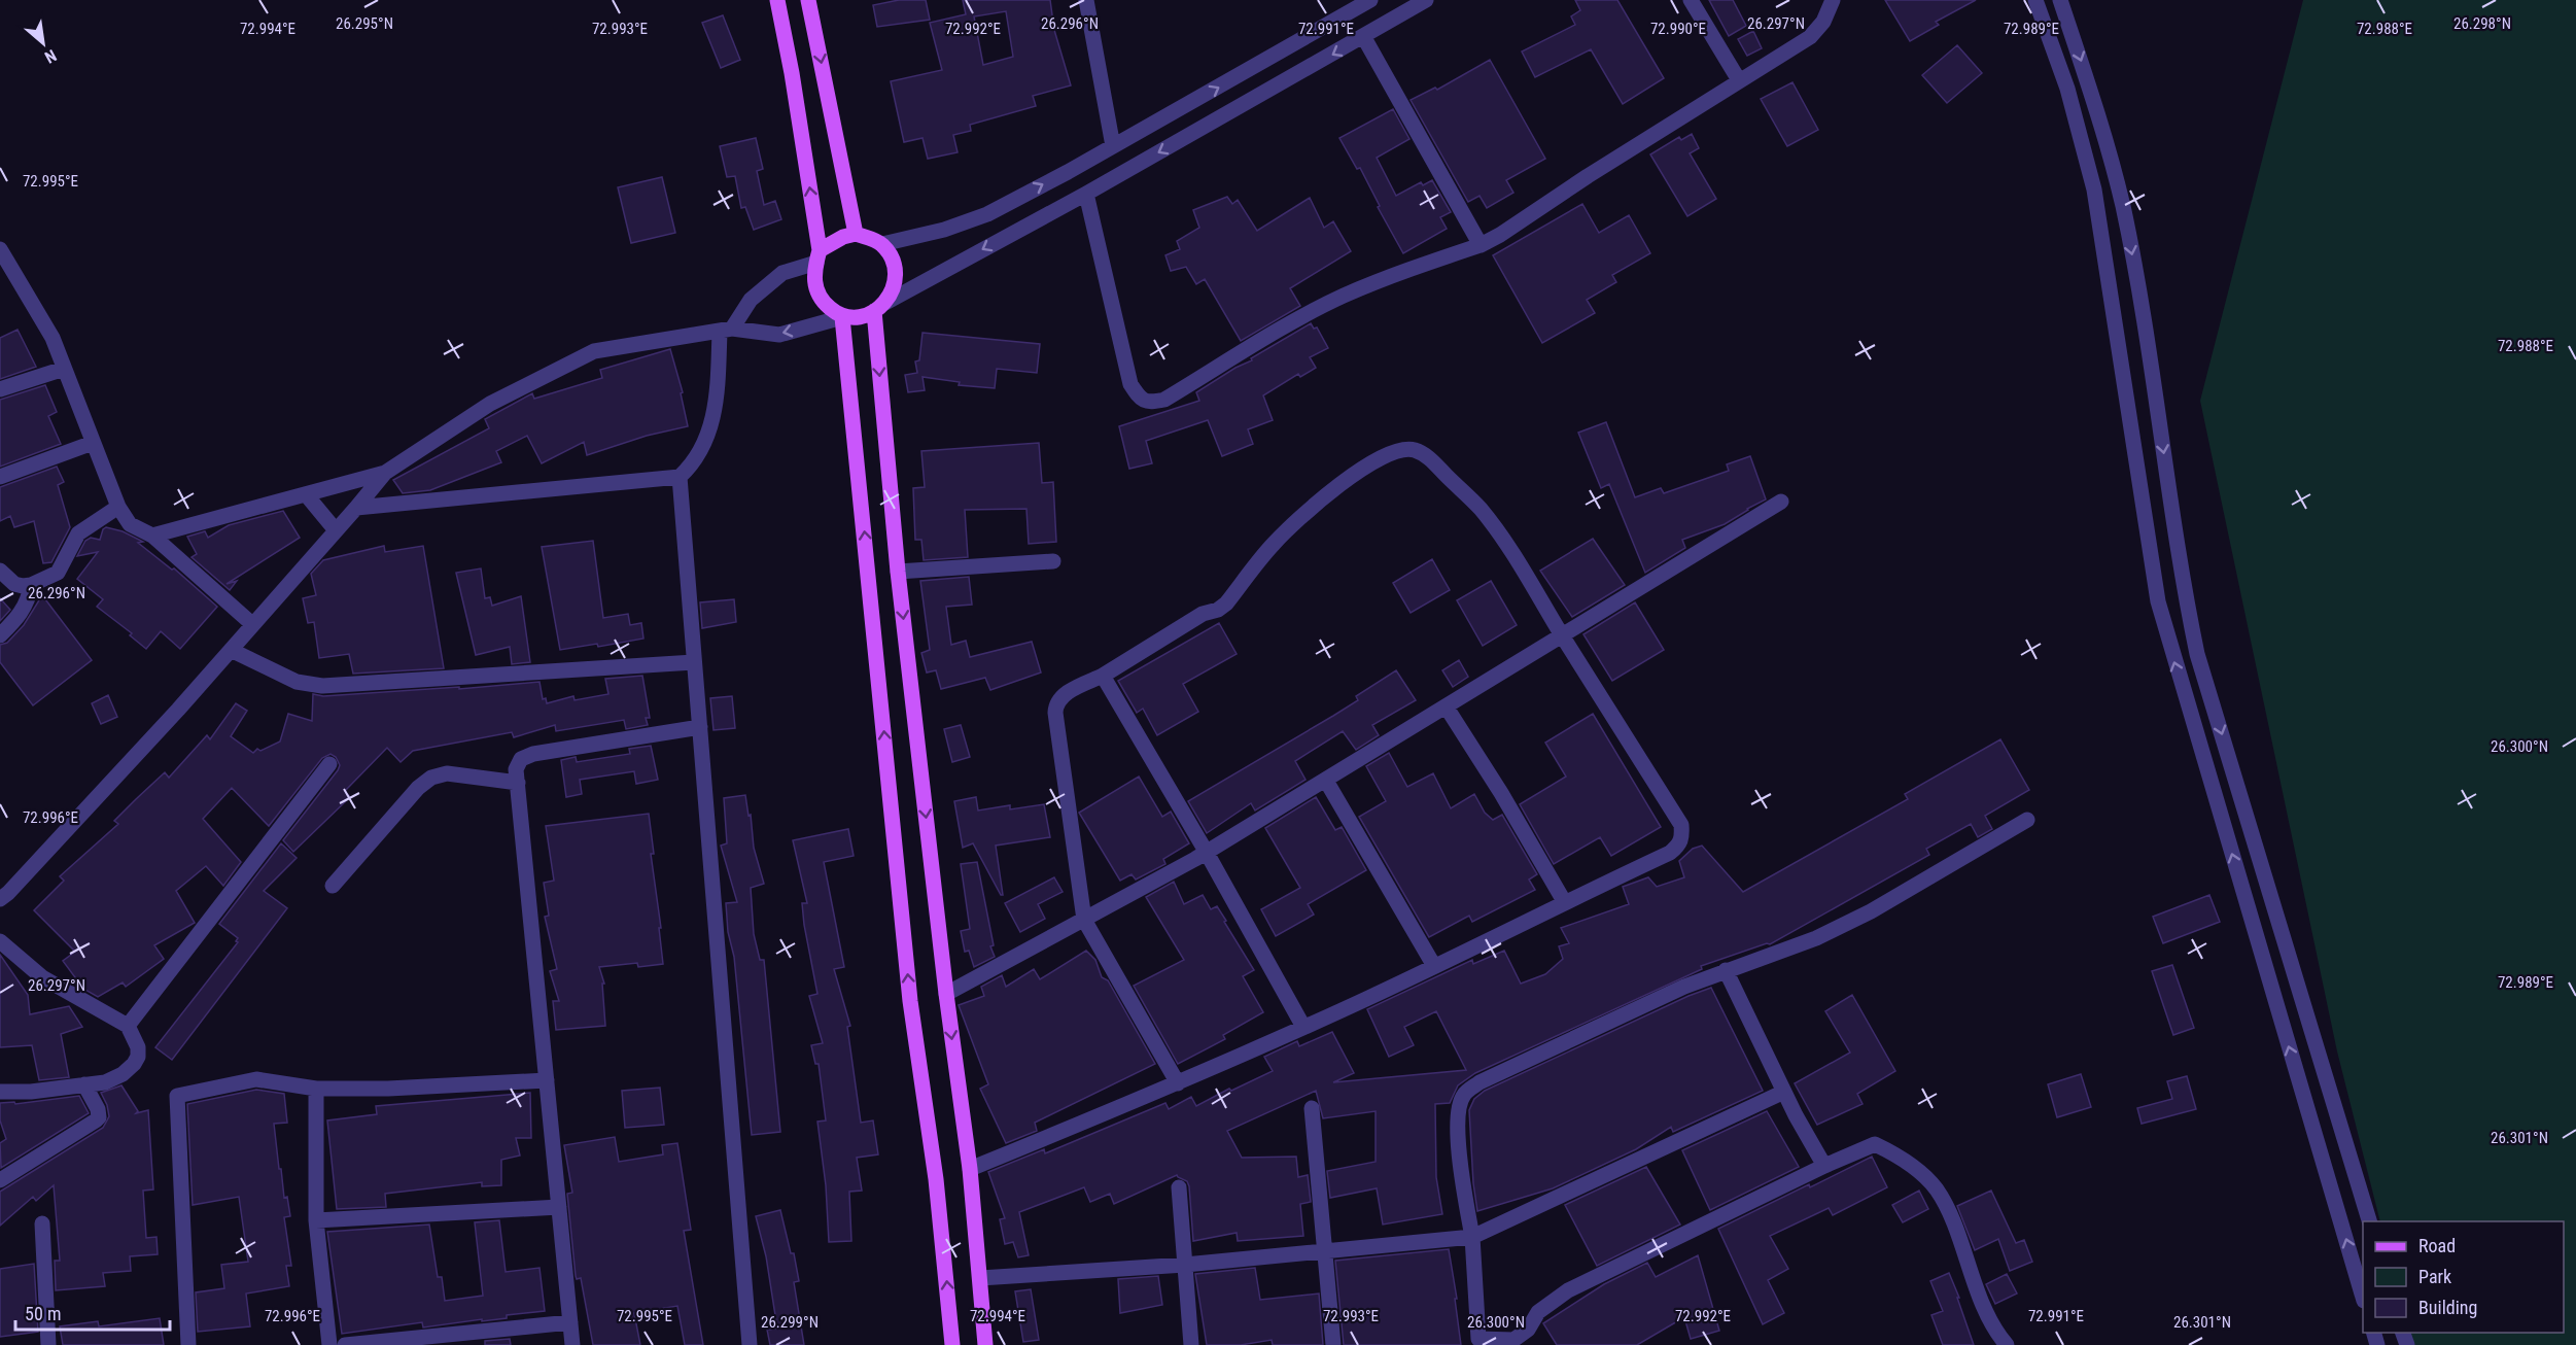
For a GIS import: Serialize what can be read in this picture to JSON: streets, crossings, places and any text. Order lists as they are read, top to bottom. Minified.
{"legend":["Road","Park","Building"],"scale_bar":"50 m","north":"bottom right","coordinates":["26.295°N","26.296°N","26.297°N","26.298°N","72.988°E","72.994°E","72.993°E","72.992°E","72.991°E","72.990°E","72.989°E","72.995°E","26.300°N","72.996°E","26.301°N","26.299°N"]}
